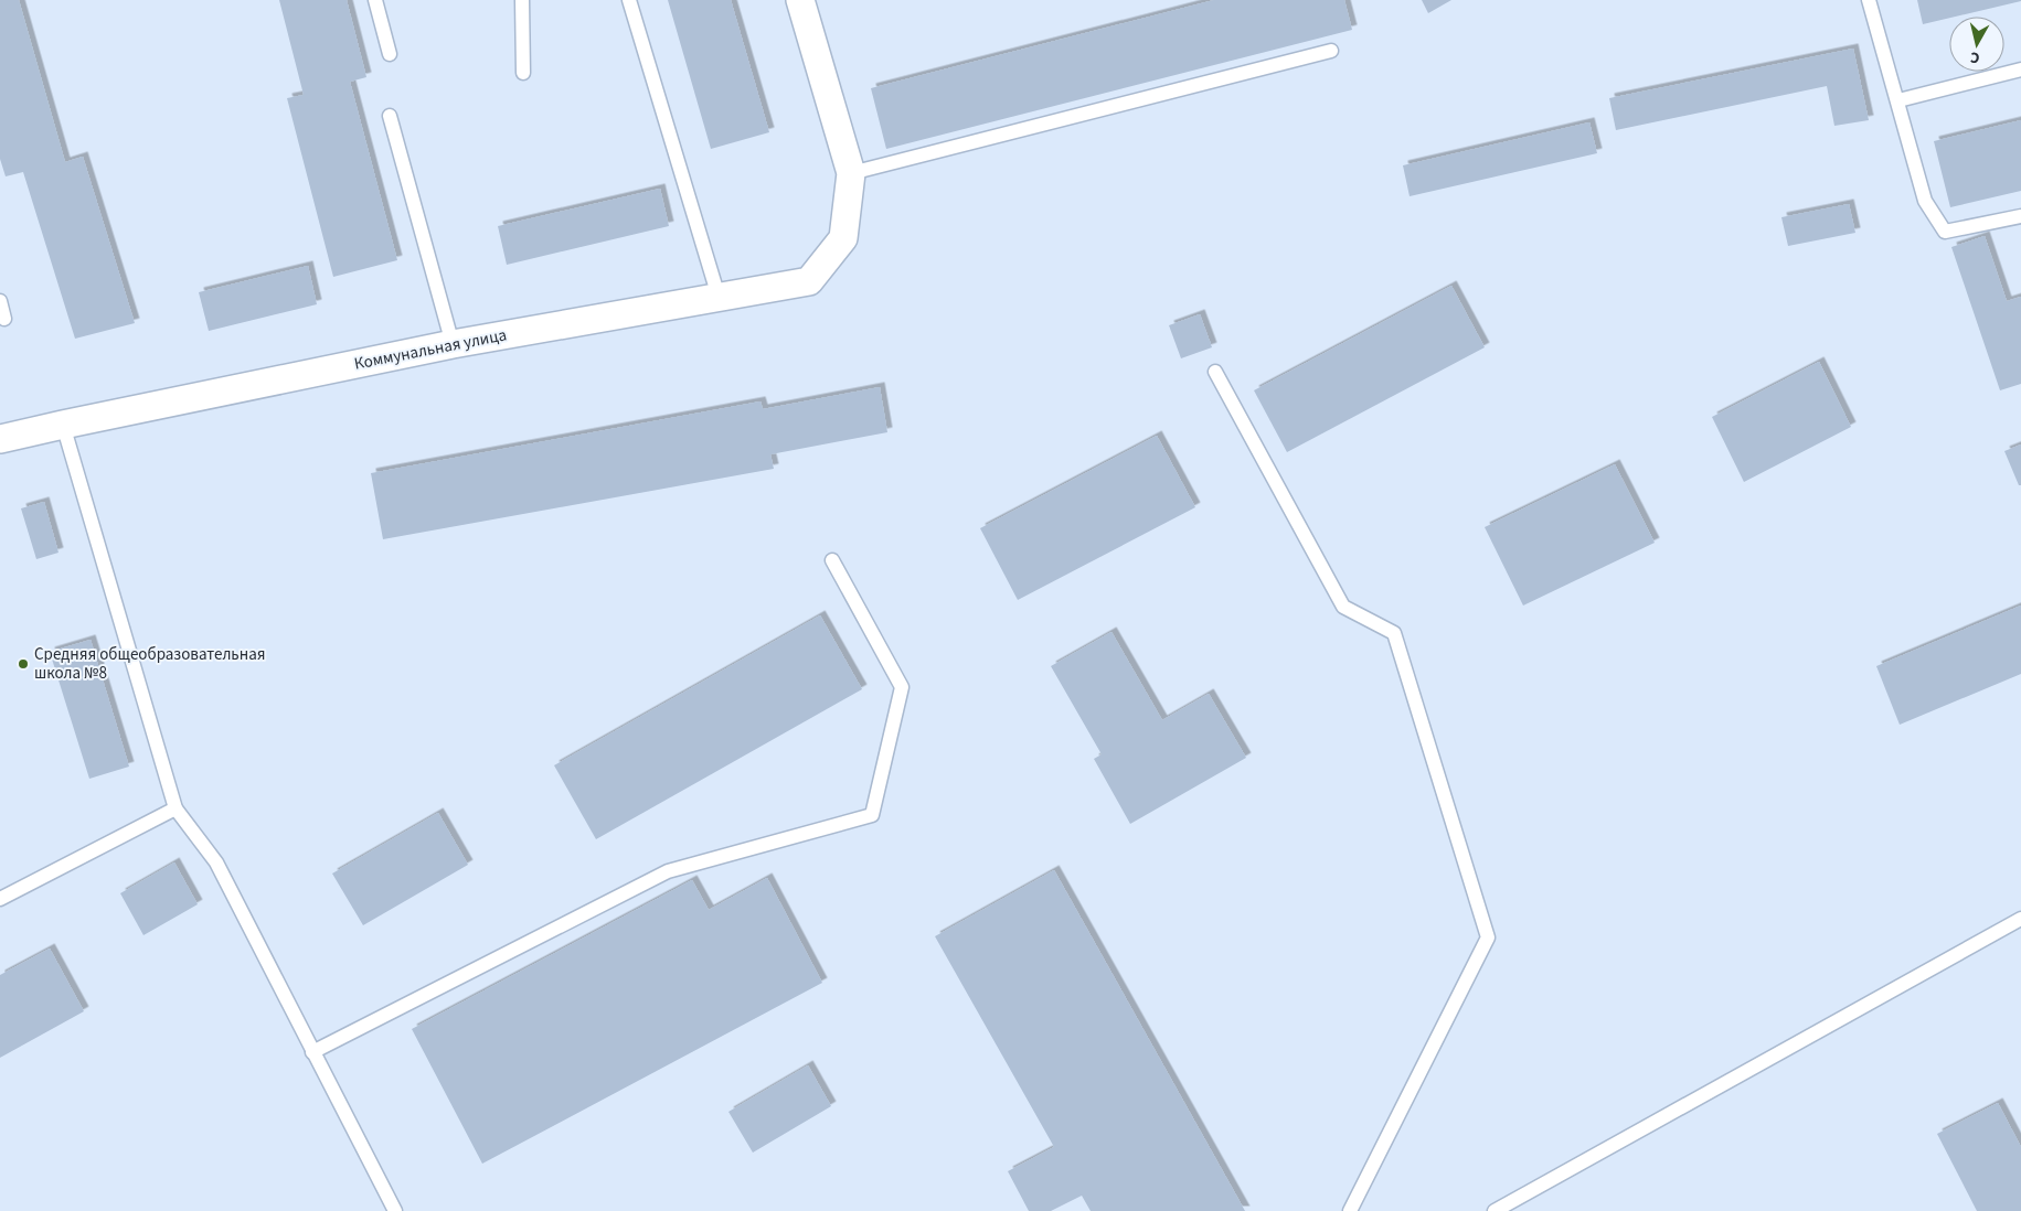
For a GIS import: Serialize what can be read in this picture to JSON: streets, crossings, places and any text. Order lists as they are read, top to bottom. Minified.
{"streets":{"street":["Коммунальная улица"]},"places":["Средняя общеобразовательная школа №8"],"north":"bottom"}
